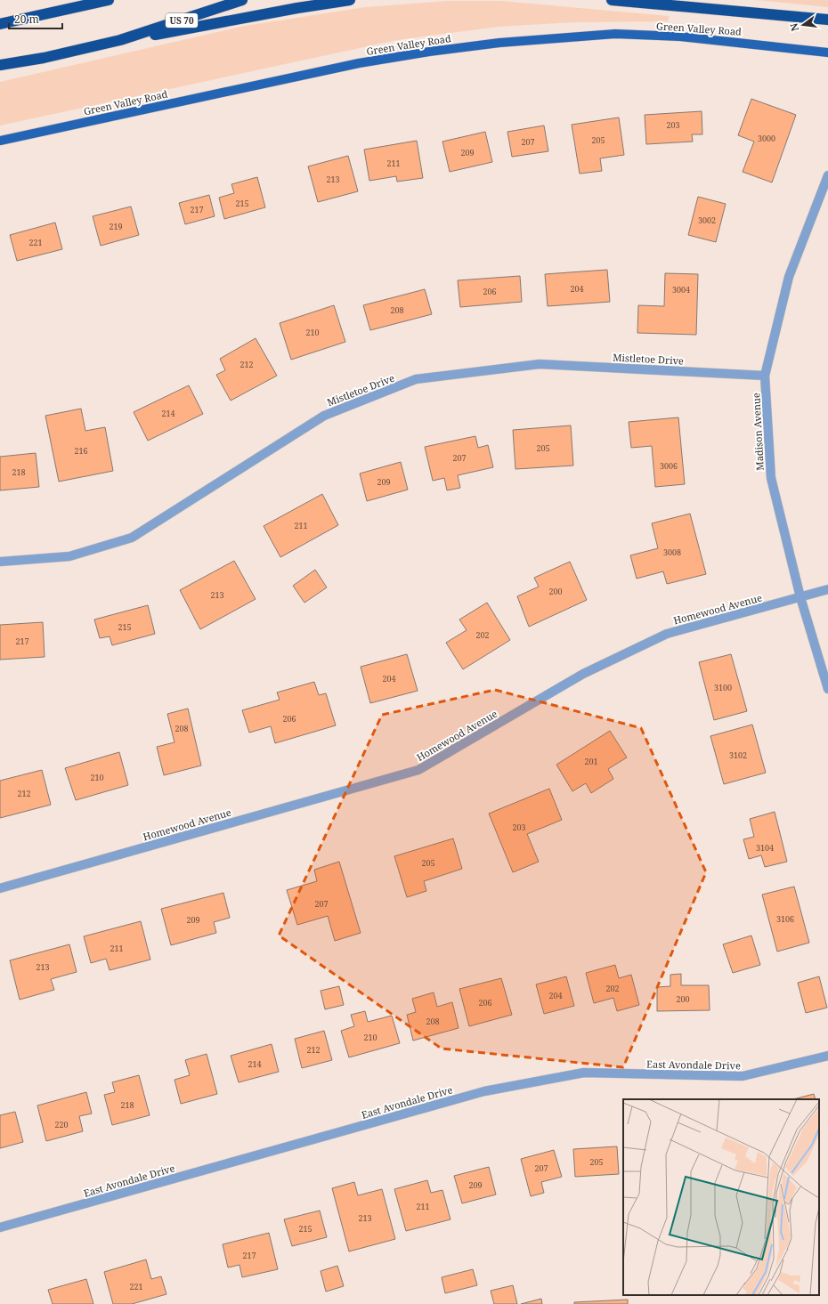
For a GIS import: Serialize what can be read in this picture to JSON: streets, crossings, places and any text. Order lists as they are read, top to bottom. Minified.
{"streets":{"highway":["US 70"],"main road":["Green Valley Road"],"street":["Mistletoe Drive","Madison Avenue","Homewood Avenue","East Avondale Drive"]},"crossings":[["Mistletoe Drive","Madison Avenue"],["Madison Avenue","Homewood Avenue"]],"house_numbers":["203","3000","205","207","209","211","213","215","217","3002","219","221","204","3004","206","208","210","212","214","205","216","207","3006","218","209","211","3008","200","213","215","202","217","204","3100","206","208","3102","201","210","212","203","3104","205","207","3106","209","211","213","202","204","200","206","208","210","212","214","218","220","205","207","209","211","213","215","217","221"],"scale_bar":"20 m","north":"left"}
